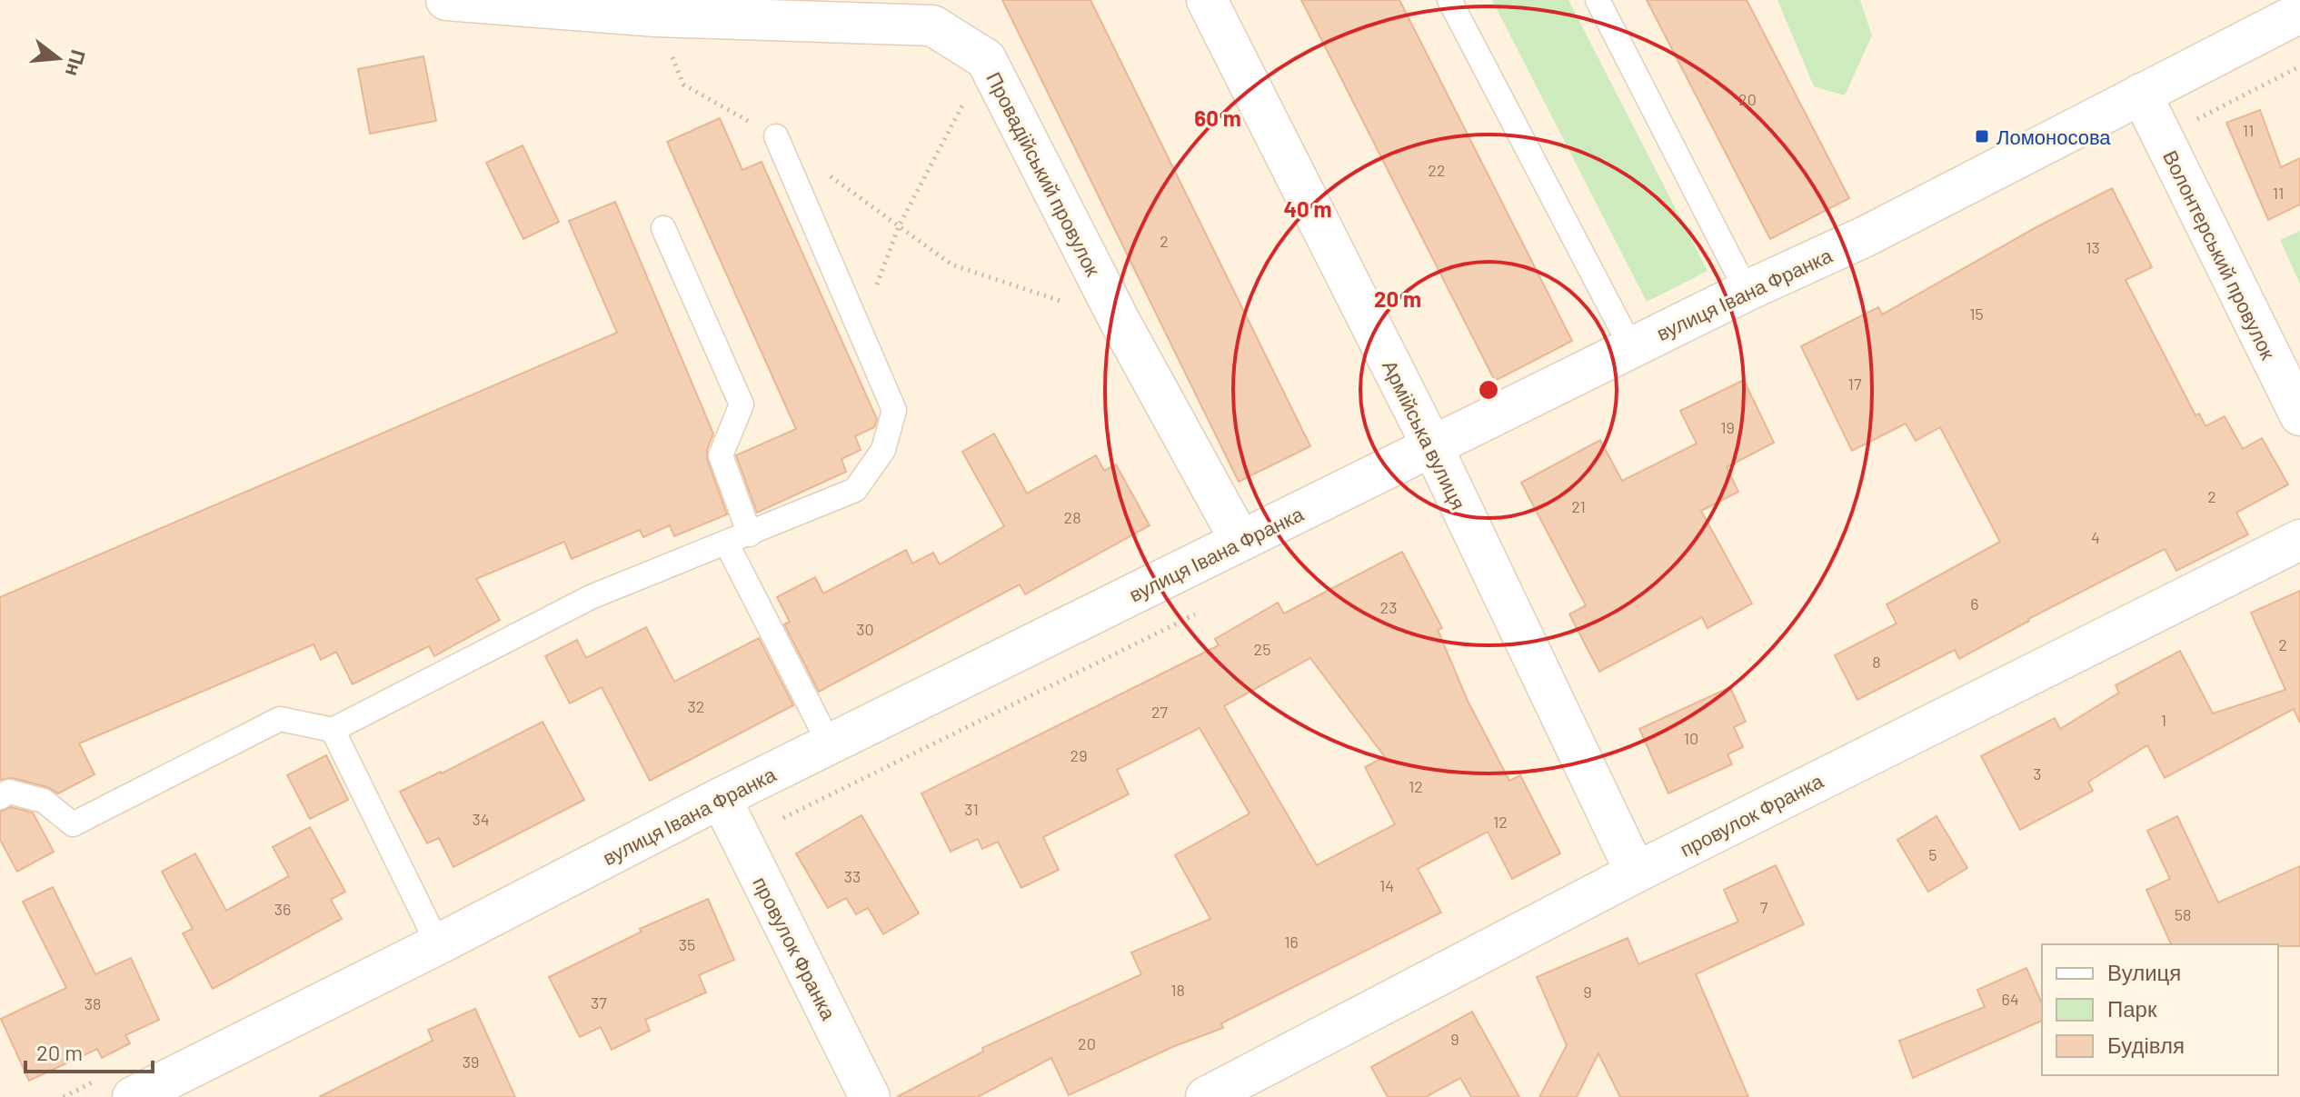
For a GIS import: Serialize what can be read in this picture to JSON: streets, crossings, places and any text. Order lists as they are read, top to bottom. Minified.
{"streets":{"street":["Провадійський провулок","Волонтерський провулок","вулиця Івана Франка","Армійська вулиця","провулок Франка"]},"crossings":[["Провадійський провулок","вулиця Івана Франка"],["Волонтерський провулок","вулиця Івана Франка"],["вулиця Івана Франка","Армійська вулиця"],["вулиця Івана Франка","провулок Франка"],["Армійська вулиця","провулок Франка"]],"places":{"transit":["Ломоносова"]},"house_numbers":["20","11","22","11","2","13","15","17","19","2","21","28","4","6","23","30","2","25","8","32","27","1","10","29","3","12","31","34","12","5","33","14","7","36","58","16","35","18","9","64","37","38","9","20","39"],"legend":["Вулиця","Парк","Будівля"],"scale_bar":"20 m","north":"right","rings":["60 m","40 m","20 m"]}
